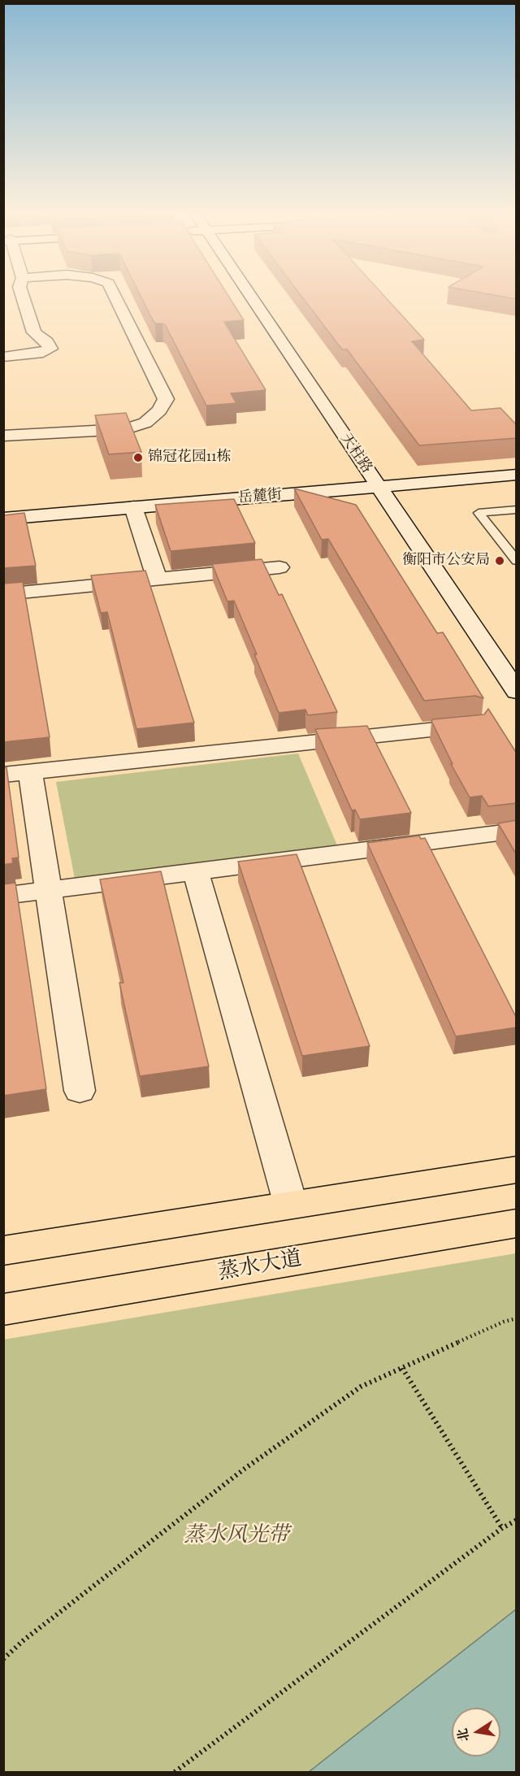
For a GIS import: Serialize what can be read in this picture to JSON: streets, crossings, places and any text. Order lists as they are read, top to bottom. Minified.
{"streets":{"main road":["蒸水大道"],"street":["天柱路","岳麓街"]},"crossings":[["天柱路","岳麓街"]],"parks":["蒸水风光带"],"places":["锦冠花园11栋","衡阳市公安局"],"north":"left"}
